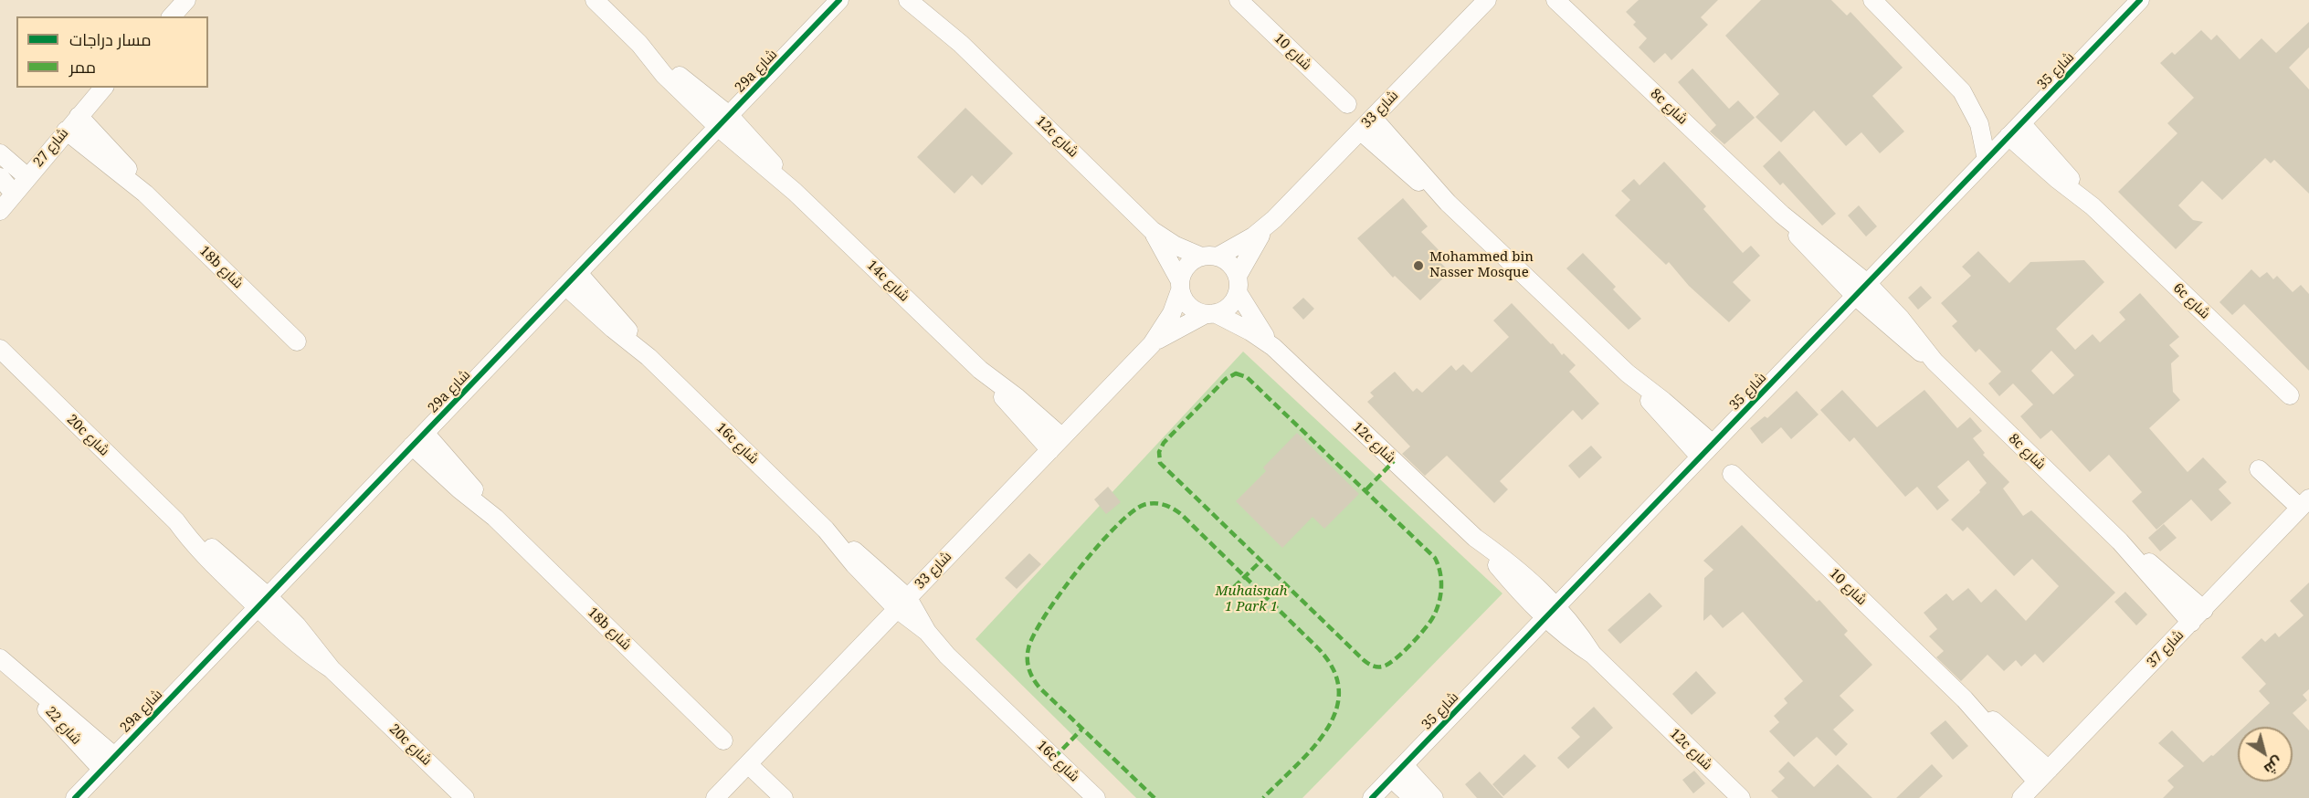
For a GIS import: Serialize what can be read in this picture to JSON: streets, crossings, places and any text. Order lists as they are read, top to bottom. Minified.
{"streets":{"street":["شارع 10","29a شارع","شارع 35","8c شارع","شارع 33","12c شارع","شارع 27","18b شارع","14c شارع","6c شارع","20c شارع","16c شارع","شارع 37","شارع 22"]},"crossings":[["شارع 10","شارع 37"],["29a شارع","18b شارع"],["29a شارع","14c شارع"],["29a شارع","20c شارع"],["29a شارع","16c شارع"],["29a شارع","شارع 22"],["شارع 35","8c شارع"],["شارع 35","12c شارع"],["شارع 35","6c شارع"],["8c شارع","شارع 37"],["شارع 33","12c شارع"],["شارع 33","14c شارع"],["شارع 33","16c شارع"],["شارع 27","18b شارع"]],"parks":["Muhaisnah 1 Park 1"],"places":["Mohammed bin Nasser Mosque"],"legend":["مسار دراجات","ممر"],"north":"bottom right"}
